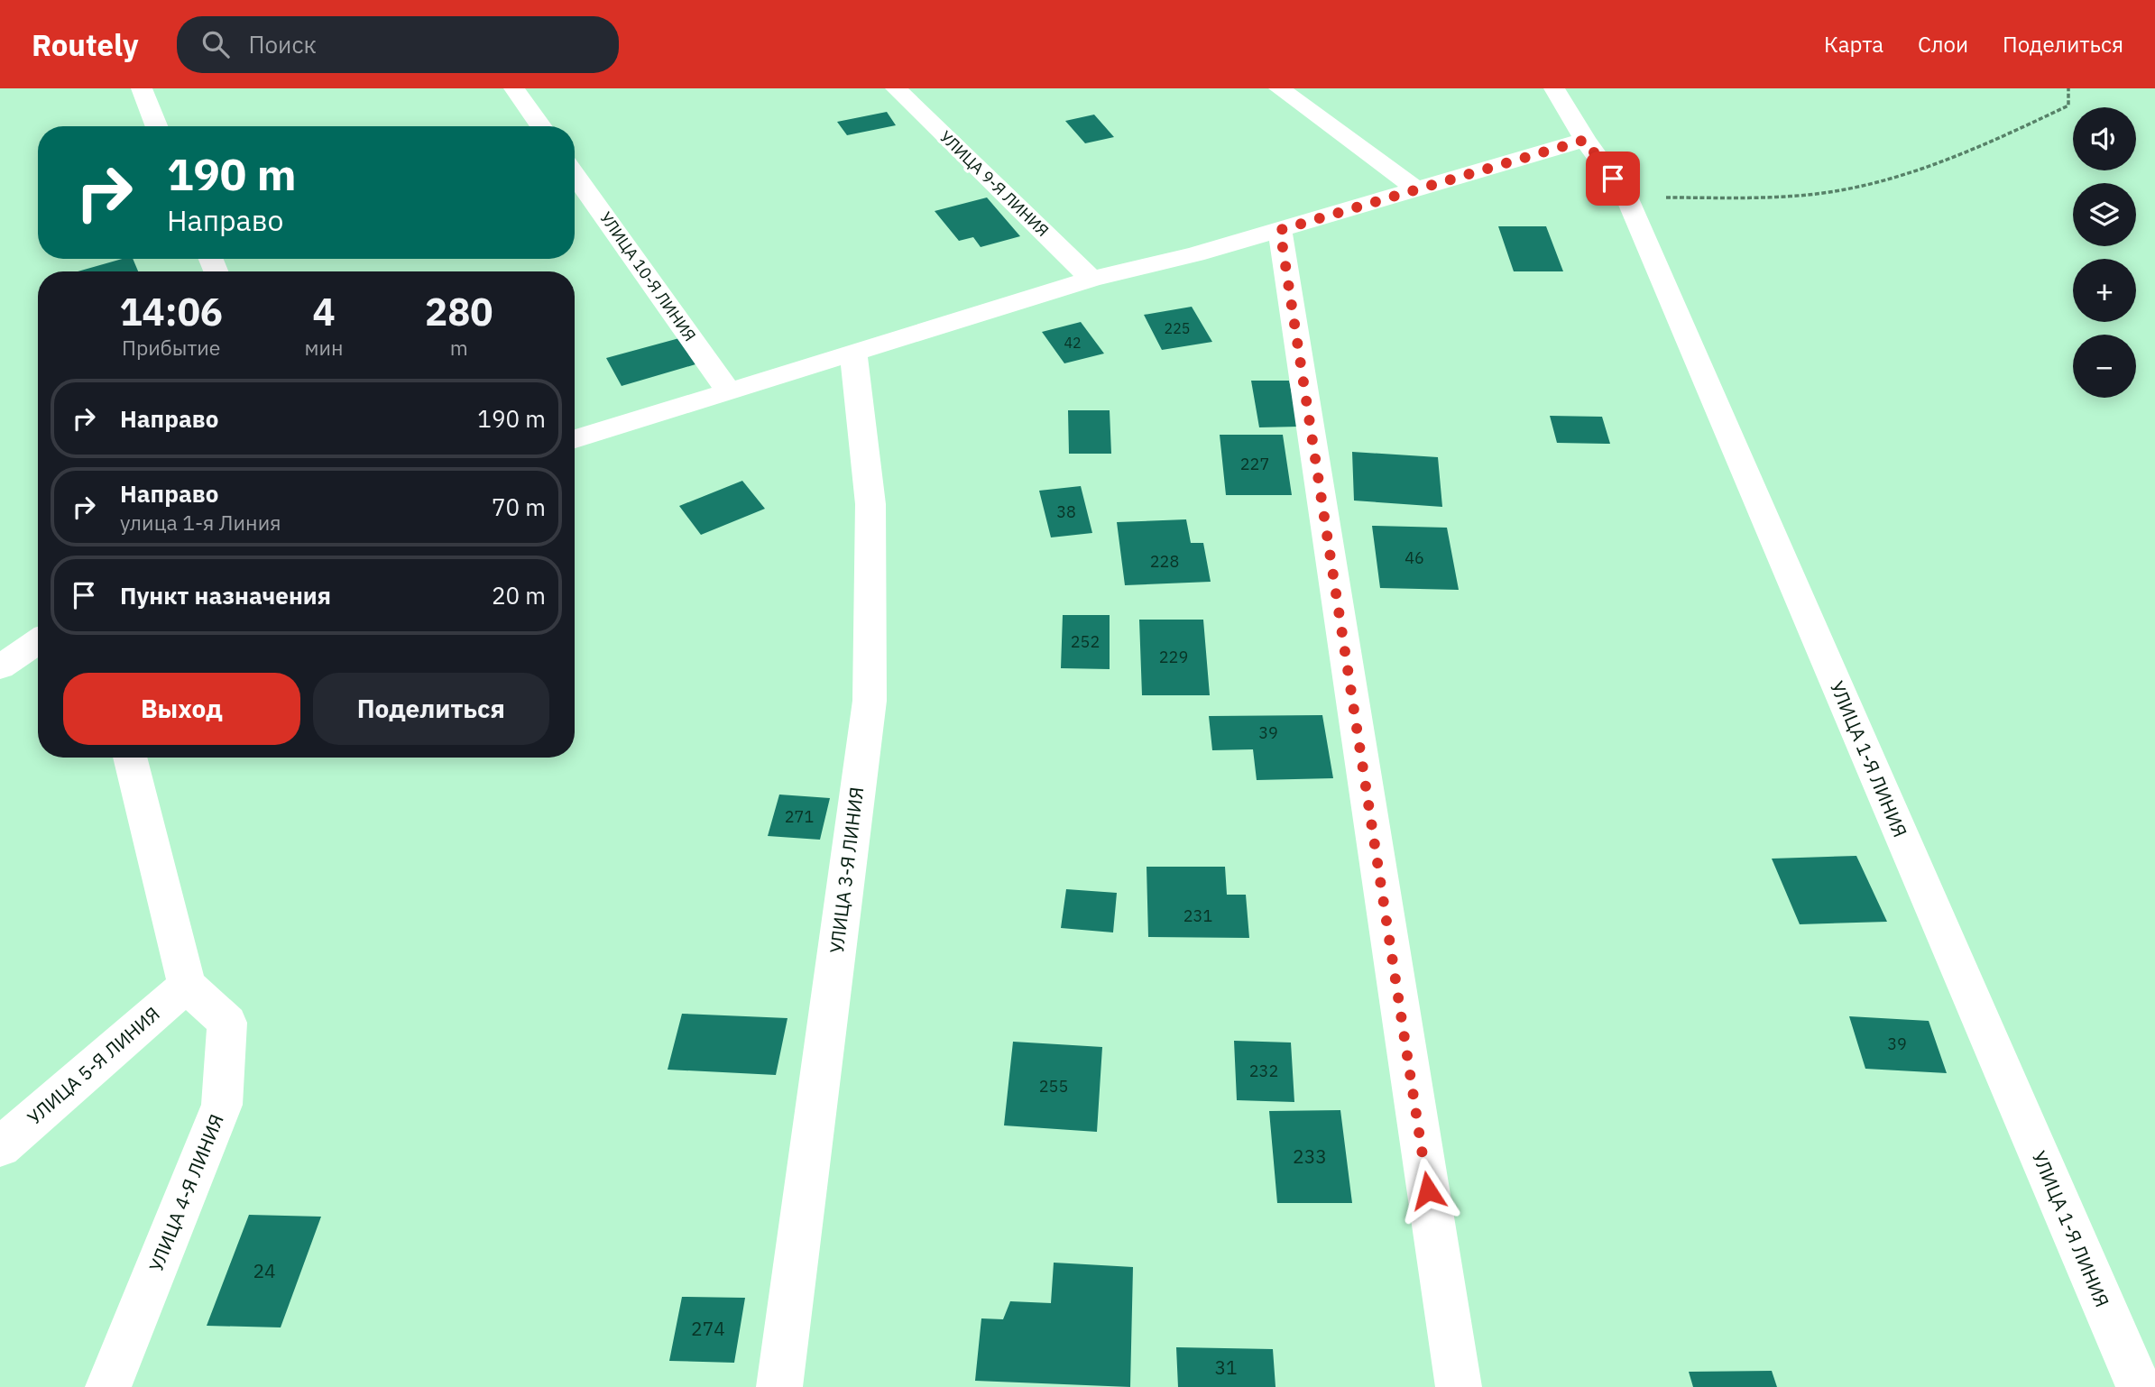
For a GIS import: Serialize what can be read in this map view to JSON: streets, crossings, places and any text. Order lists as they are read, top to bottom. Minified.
{"streets":{"street":["УЛИЦА 9-Я ЛИНИЯ","УЛИЦА 10-Я ЛИНИЯ","УЛИЦА 1-Я ЛИНИЯ","УЛИЦА 3-Я ЛИНИЯ","УЛИЦА 5-Я ЛИНИЯ","УЛИЦА 4-Я ЛИНИЯ"]},"crossings":[["УЛИЦА 5-Я ЛИНИЯ","УЛИЦА 4-Я ЛИНИЯ"]],"house_numbers":["225","42","227","38","46","228","252","229","39","271","231","39","232","255","233","24","274","31"],"page":{"header":"Routely","search":"Поиск","nav":["Карта","Слои","Поделиться"],"map_buttons":["+","−"],"turn":["190 m","Направо"],"eta":["14:06","Прибытие","4","мин","280","m"],"list":[{"name":"Направо","value":"190 m"},{"name":"Направо","note":"улица 1-я Линия","value":"70 m"},{"name":"Пункт назначения","value":"20 m"}],"buttons":["Выход","Поделиться"]}}
